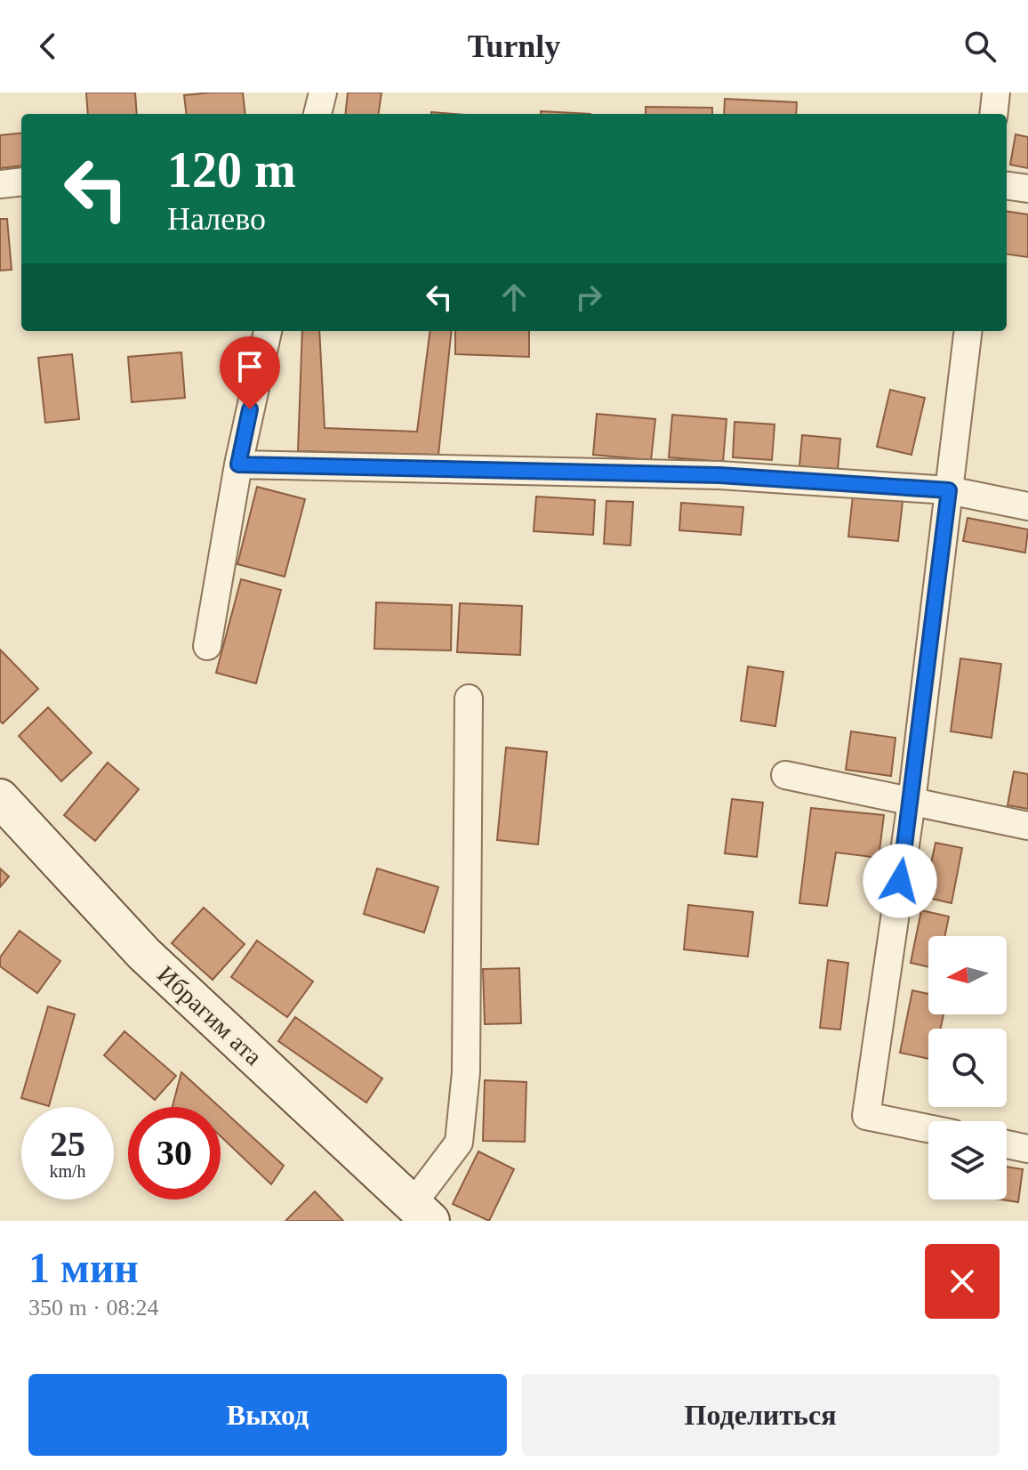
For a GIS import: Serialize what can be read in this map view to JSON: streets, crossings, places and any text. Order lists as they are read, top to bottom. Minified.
{"streets":{"street":["Ибрагим ата"]},"north":"left","page":{"header":"Turnly","turn":["120 m","Налево"],"speed":"25 km/h","limit":"30","heading":["1 мин","350 m · 08:24"],"buttons":["Выход","Поделиться"]}}
